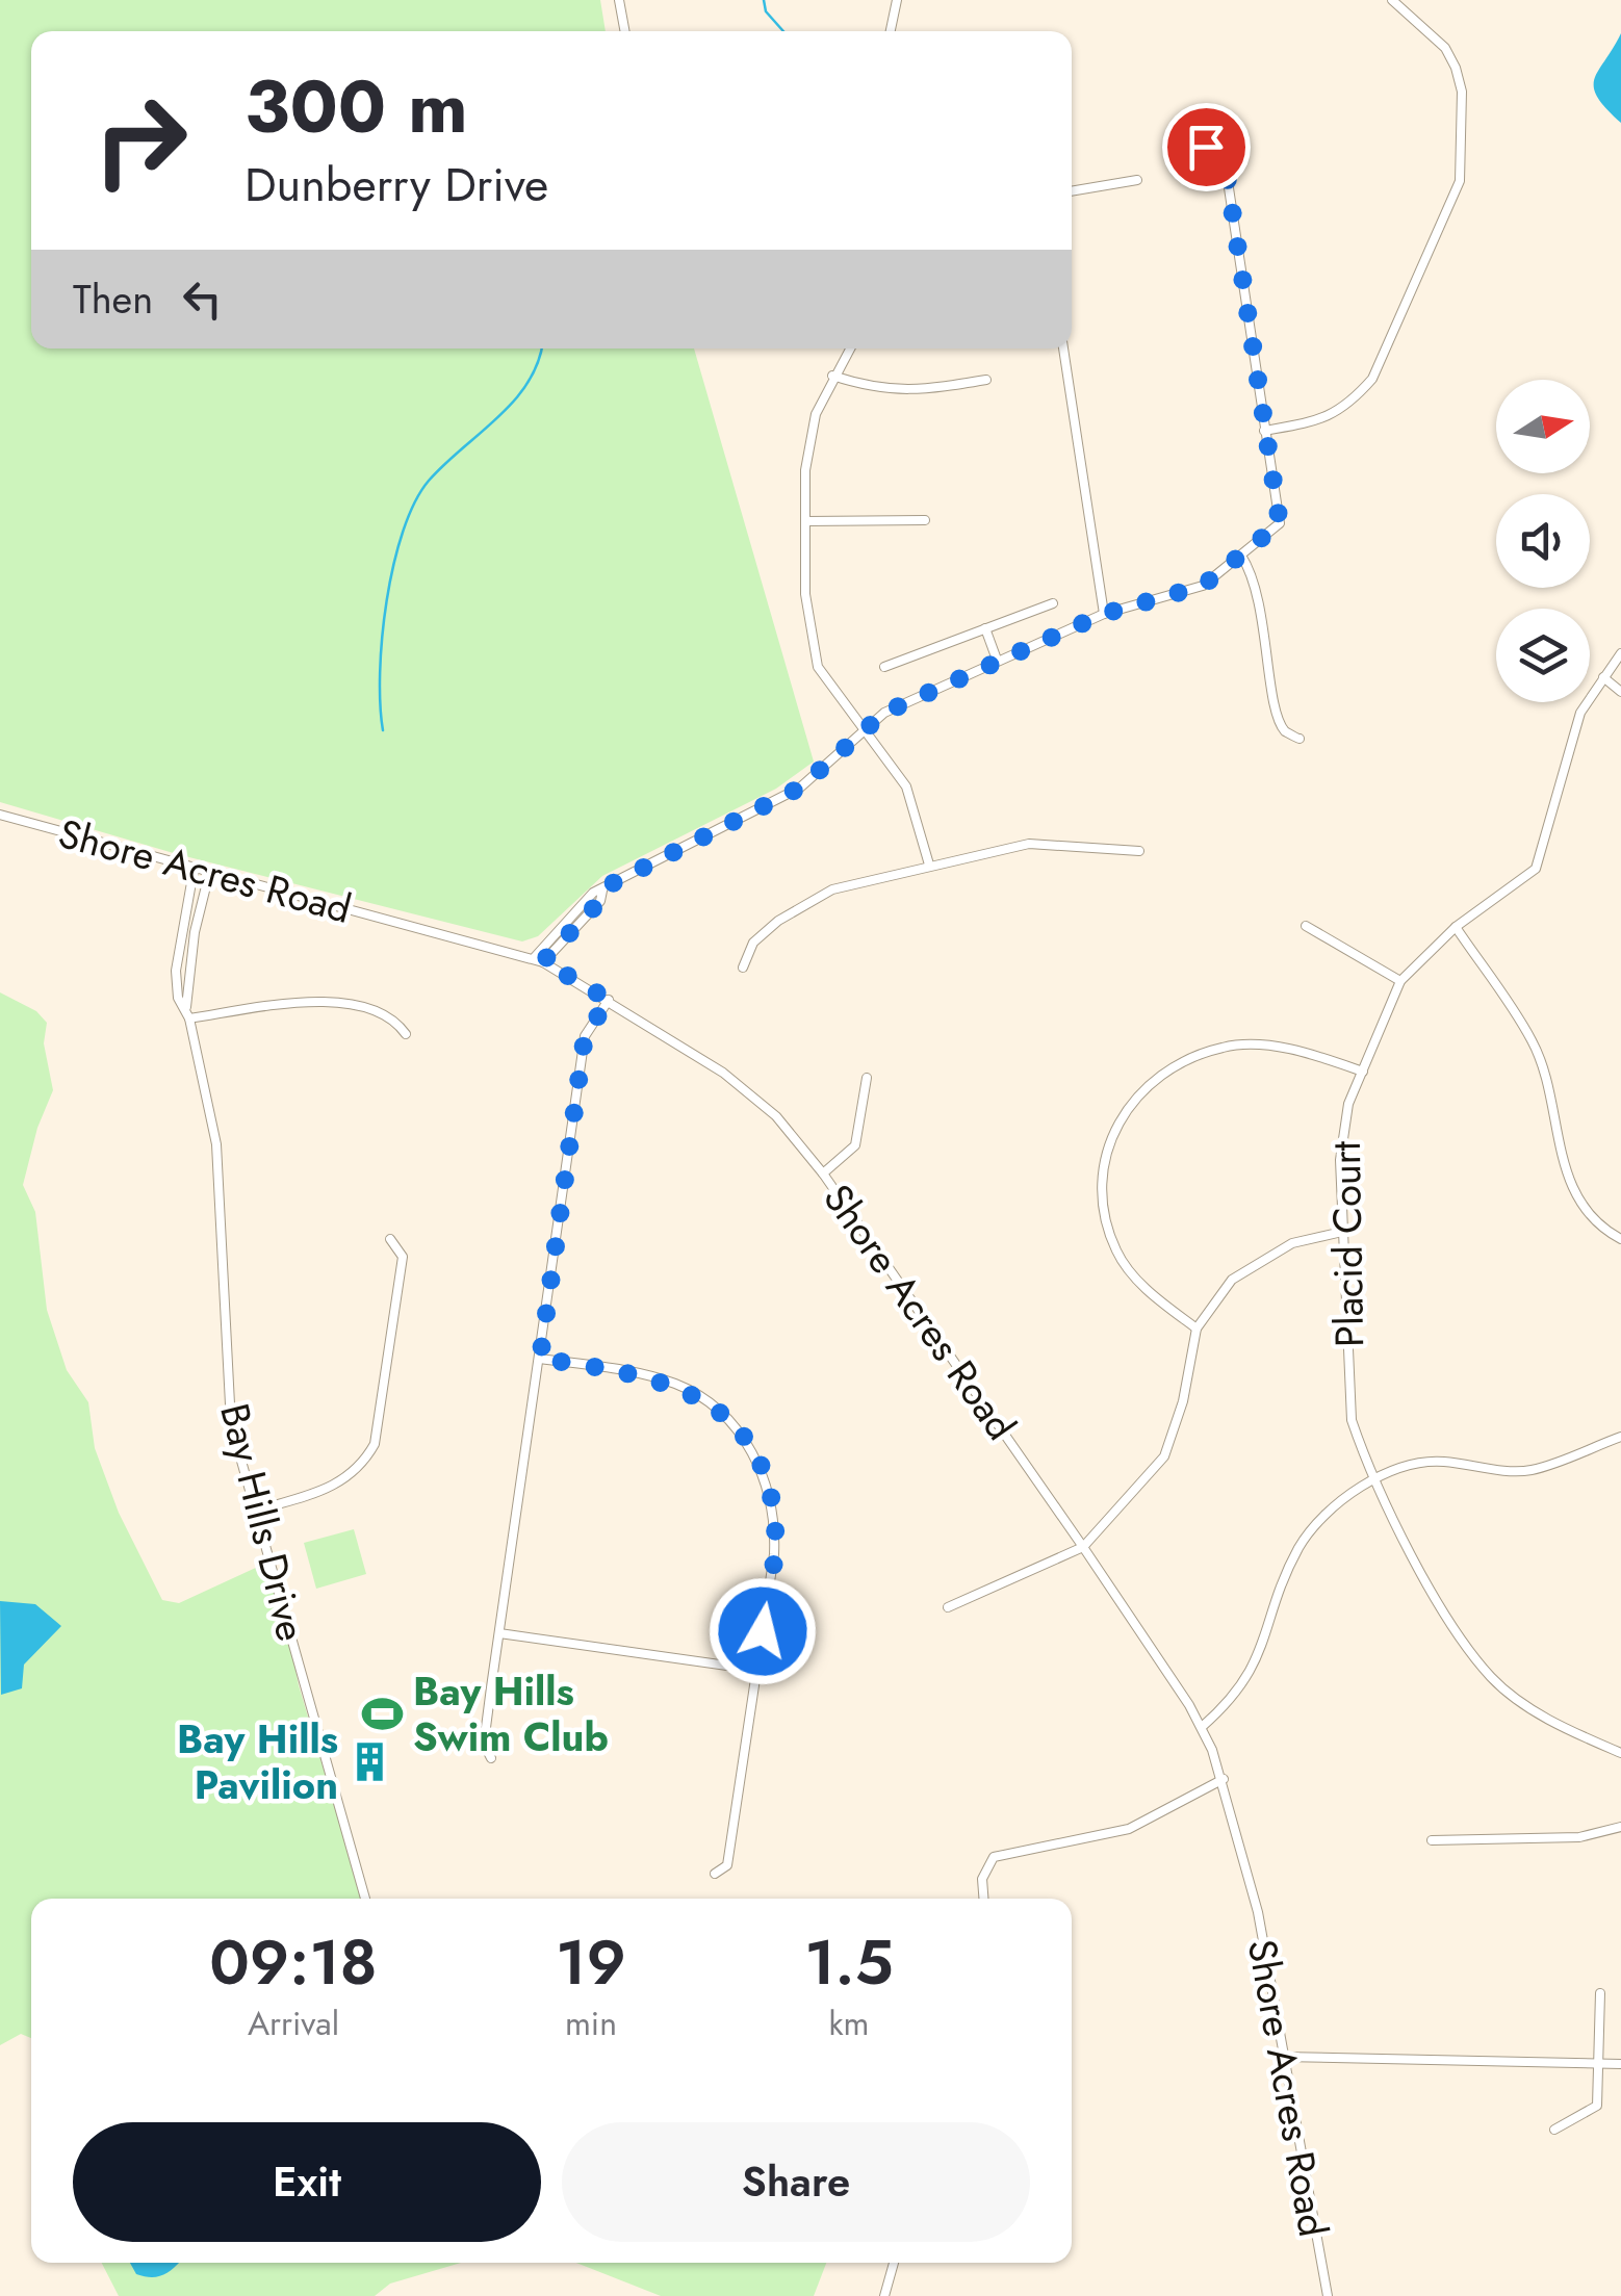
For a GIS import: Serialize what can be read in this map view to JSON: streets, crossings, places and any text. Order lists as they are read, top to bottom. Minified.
{"streets":{"street":["Shore Acres Road","Placid Court","Bay Hills Drive"]},"crossings":[["Shore Acres Road","Bay Hills Drive"]],"places":{"sports":["Bay Hills Swim Club"],"building":["Bay Hills Pavilion"]},"north":"right","page":{"turn":["300 m","Dunberry Drive"],"then":"Then","eta":["09:18","Arrival","19","min","1.5","km"],"buttons":["Exit","Share"]}}
